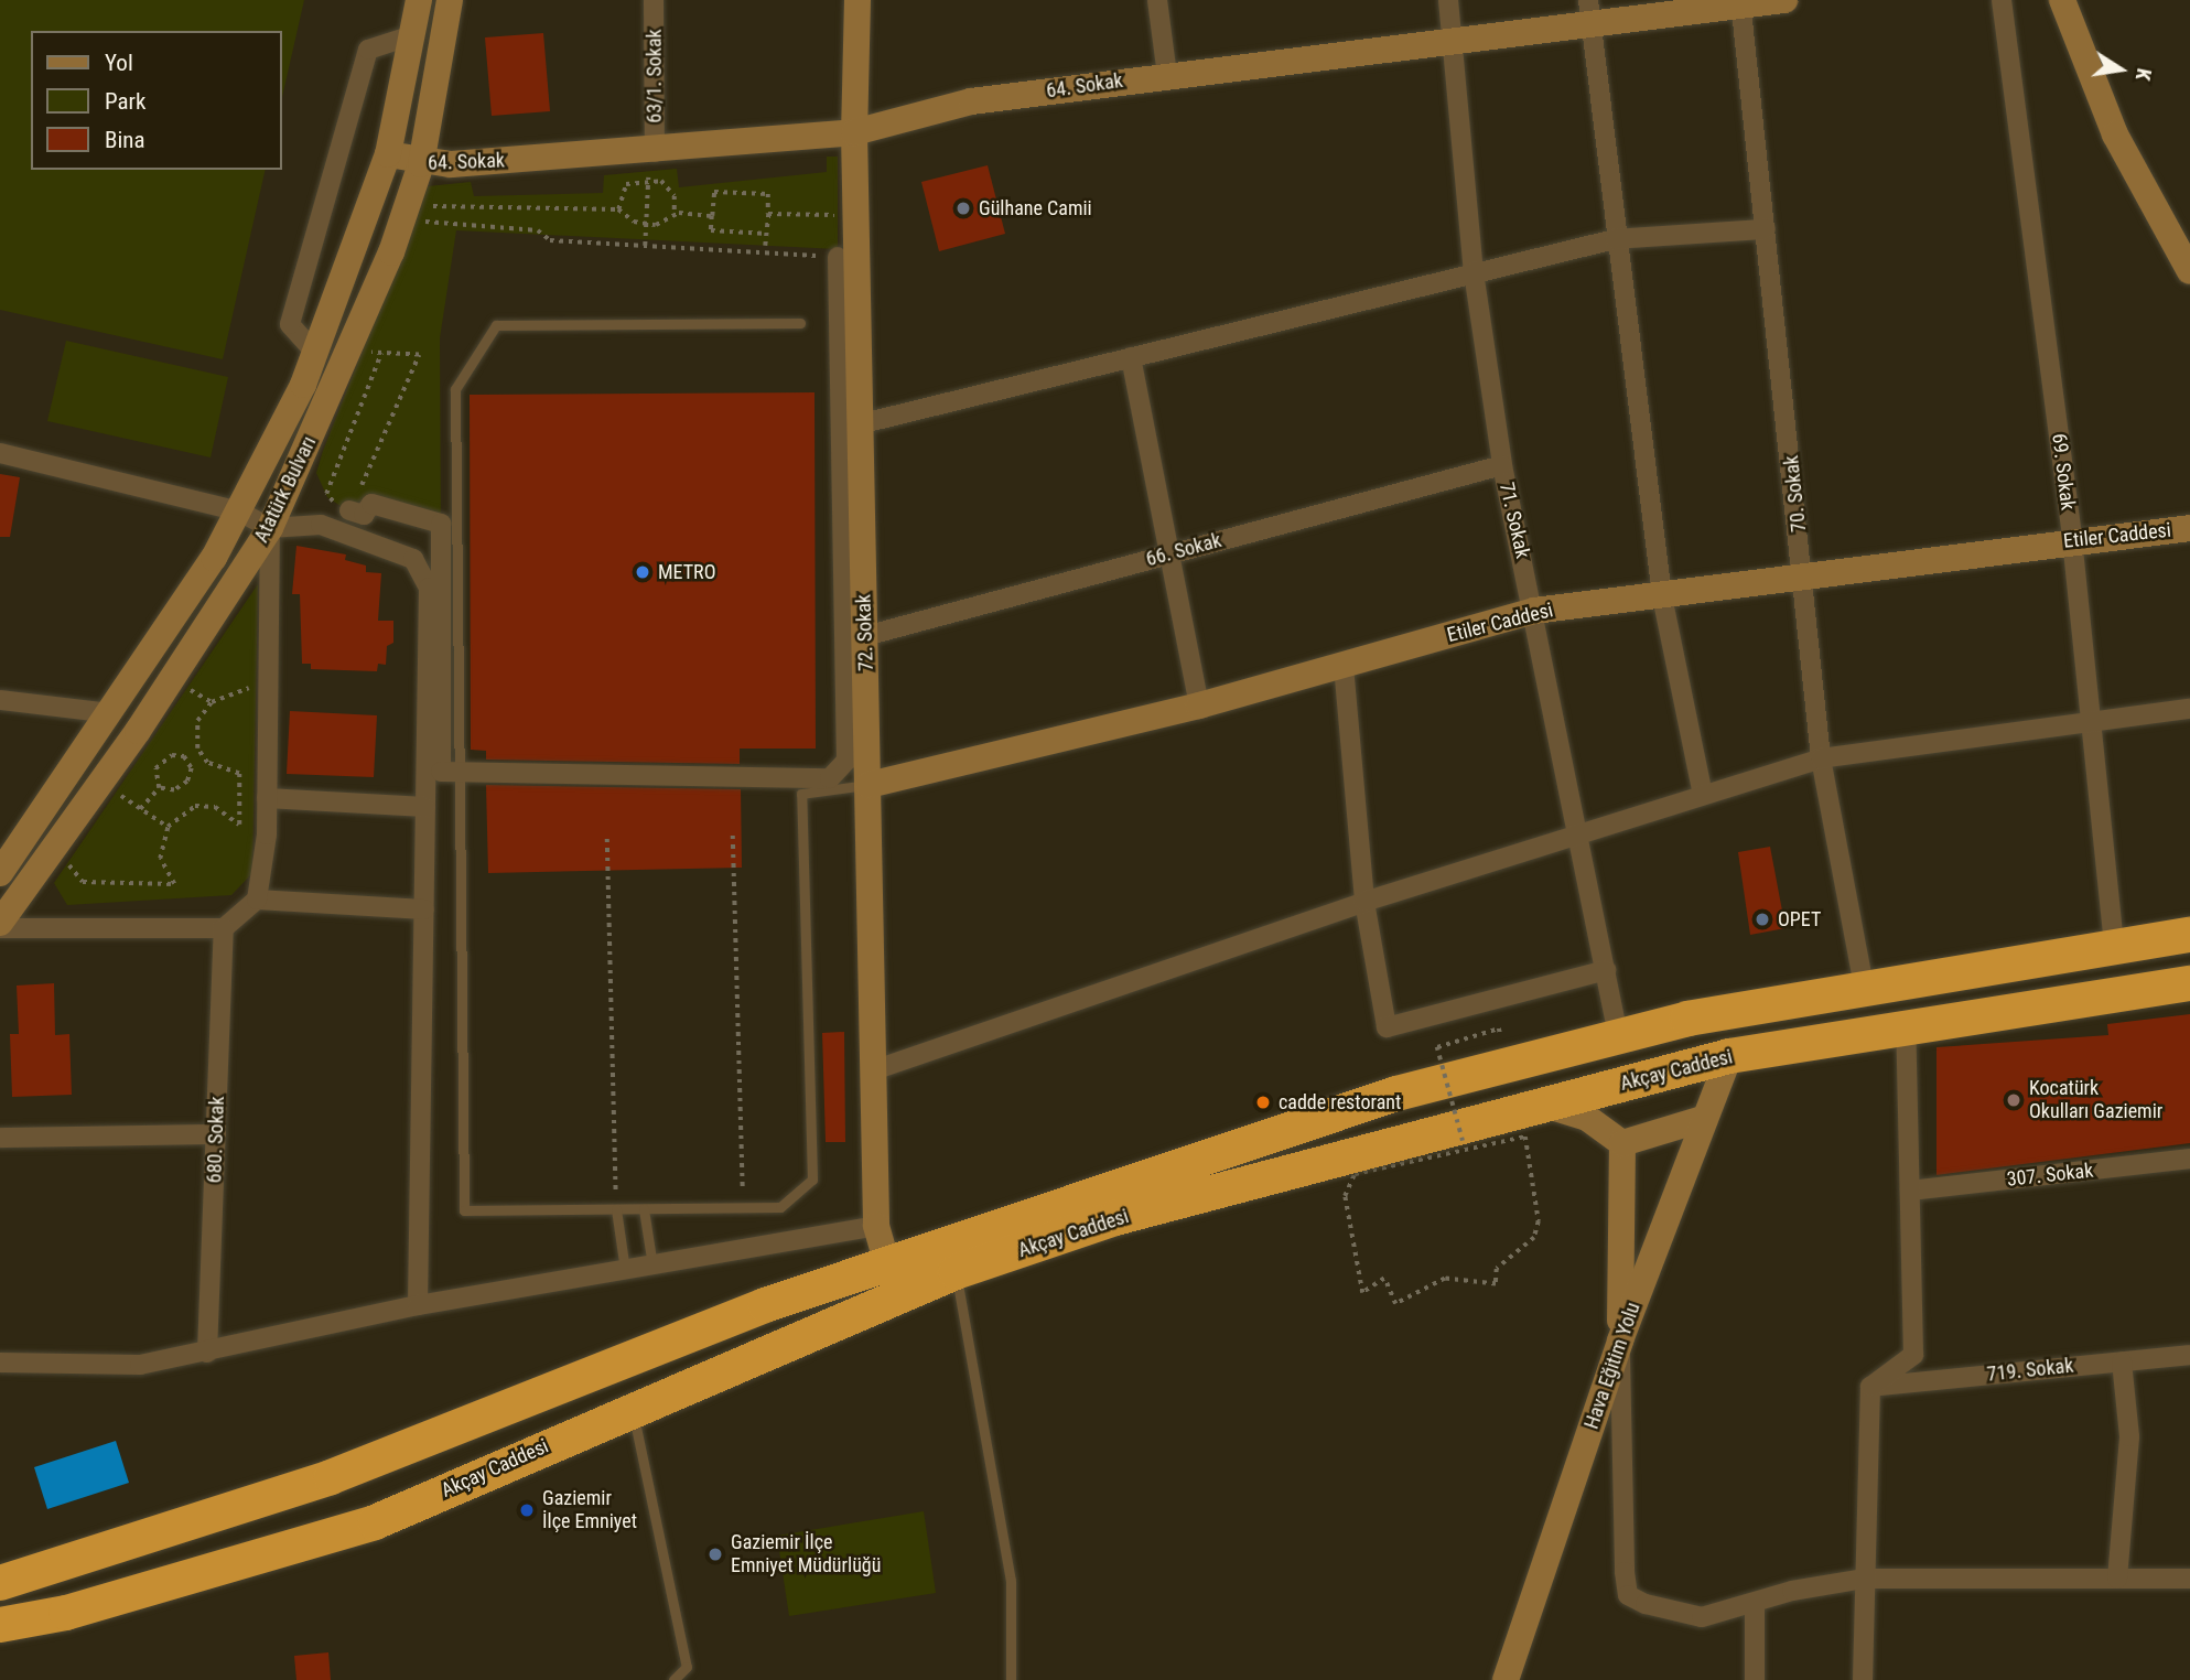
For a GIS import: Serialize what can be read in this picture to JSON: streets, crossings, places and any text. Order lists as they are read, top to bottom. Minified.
{"streets":{"highway":["Akçay Caddesi"],"street":["63/1. Sokak","64. Sokak","69. Sokak","Atatürk Bulvarı","70. Sokak","71. Sokak","Etiler Caddesi","66. Sokak","72. Sokak","680. Sokak","307. Sokak","Hava Eğitim Yolu","719. Sokak"]},"crossings":[["63/1. Sokak","64. Sokak"],["64. Sokak","Atatürk Bulvarı"],["64. Sokak","70. Sokak"],["64. Sokak","71. Sokak"],["64. Sokak","72. Sokak"],["69. Sokak","Etiler Caddesi"],["69. Sokak","Akçay Caddesi"],["70. Sokak","Etiler Caddesi"],["70. Sokak","Akçay Caddesi"],["71. Sokak","Etiler Caddesi"],["71. Sokak","66. Sokak"],["71. Sokak","Akçay Caddesi"],["Etiler Caddesi","72. Sokak"],["66. Sokak","72. Sokak"],["72. Sokak","Akçay Caddesi"],["Akçay Caddesi","Hava Eğitim Yolu"]],"places":["Gülhane Camii","METRO","OPET","Kocatürk Okulları Gaziemir","cadde restorant","Gaziemir İlçe Emniyet","Gaziemir İlçe Emniyet Müdürlüğü"],"legend":["Yol","Park","Bina"],"north":"right"}
